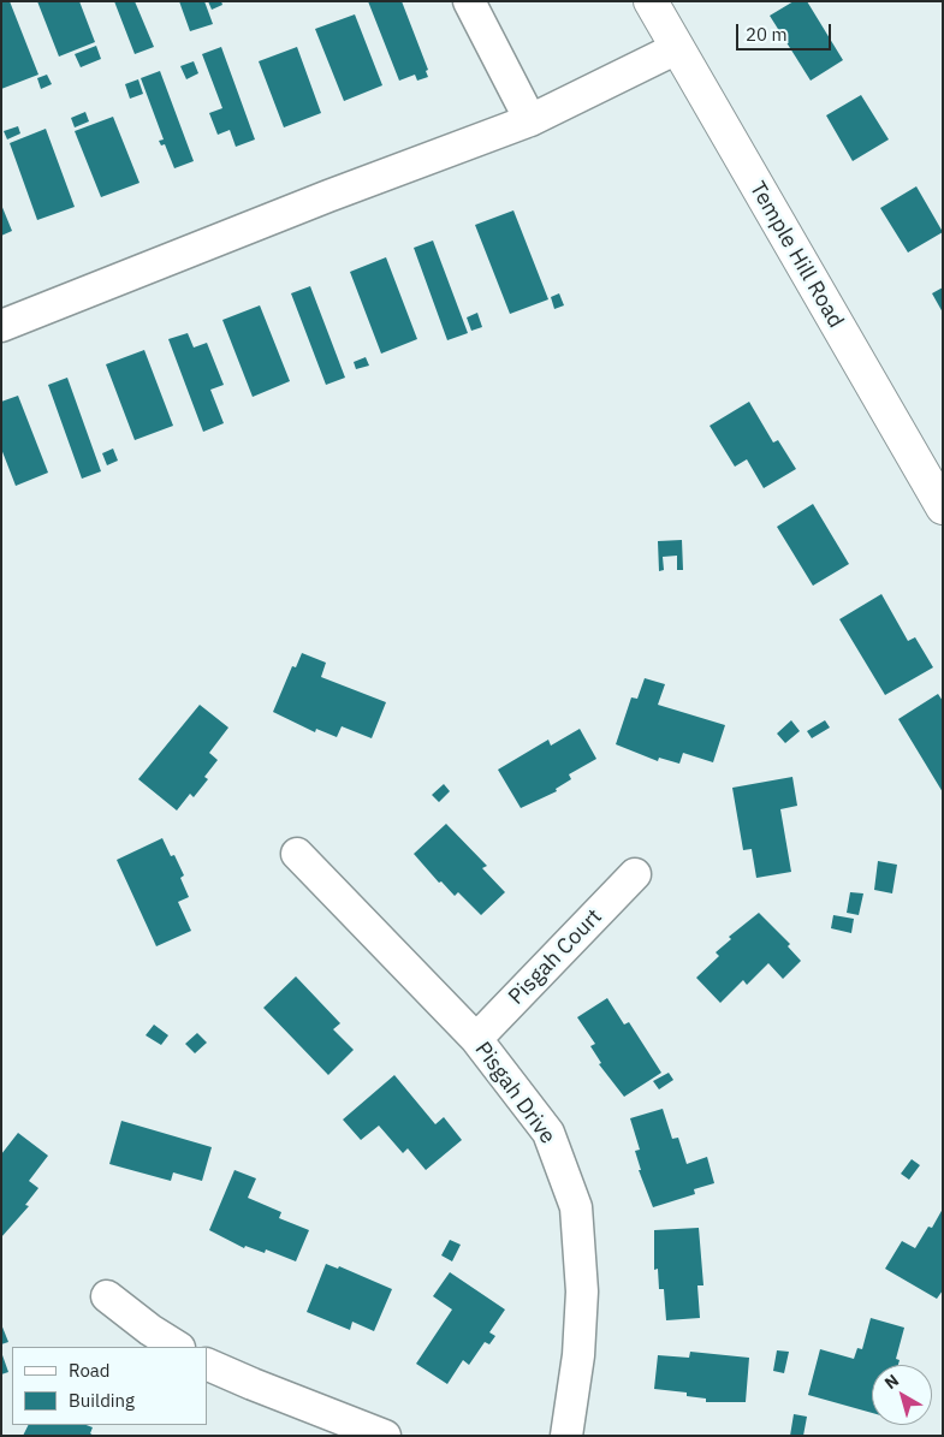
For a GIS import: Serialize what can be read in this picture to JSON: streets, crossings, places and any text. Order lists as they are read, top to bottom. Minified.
{"streets":{"main road":["Temple Hill Road"],"street":["Pisgah Court","Pisgah Drive"]},"crossings":[["Pisgah Court","Pisgah Drive"]],"legend":["Road","Building"],"scale_bar":"20 m","north":"top left"}
